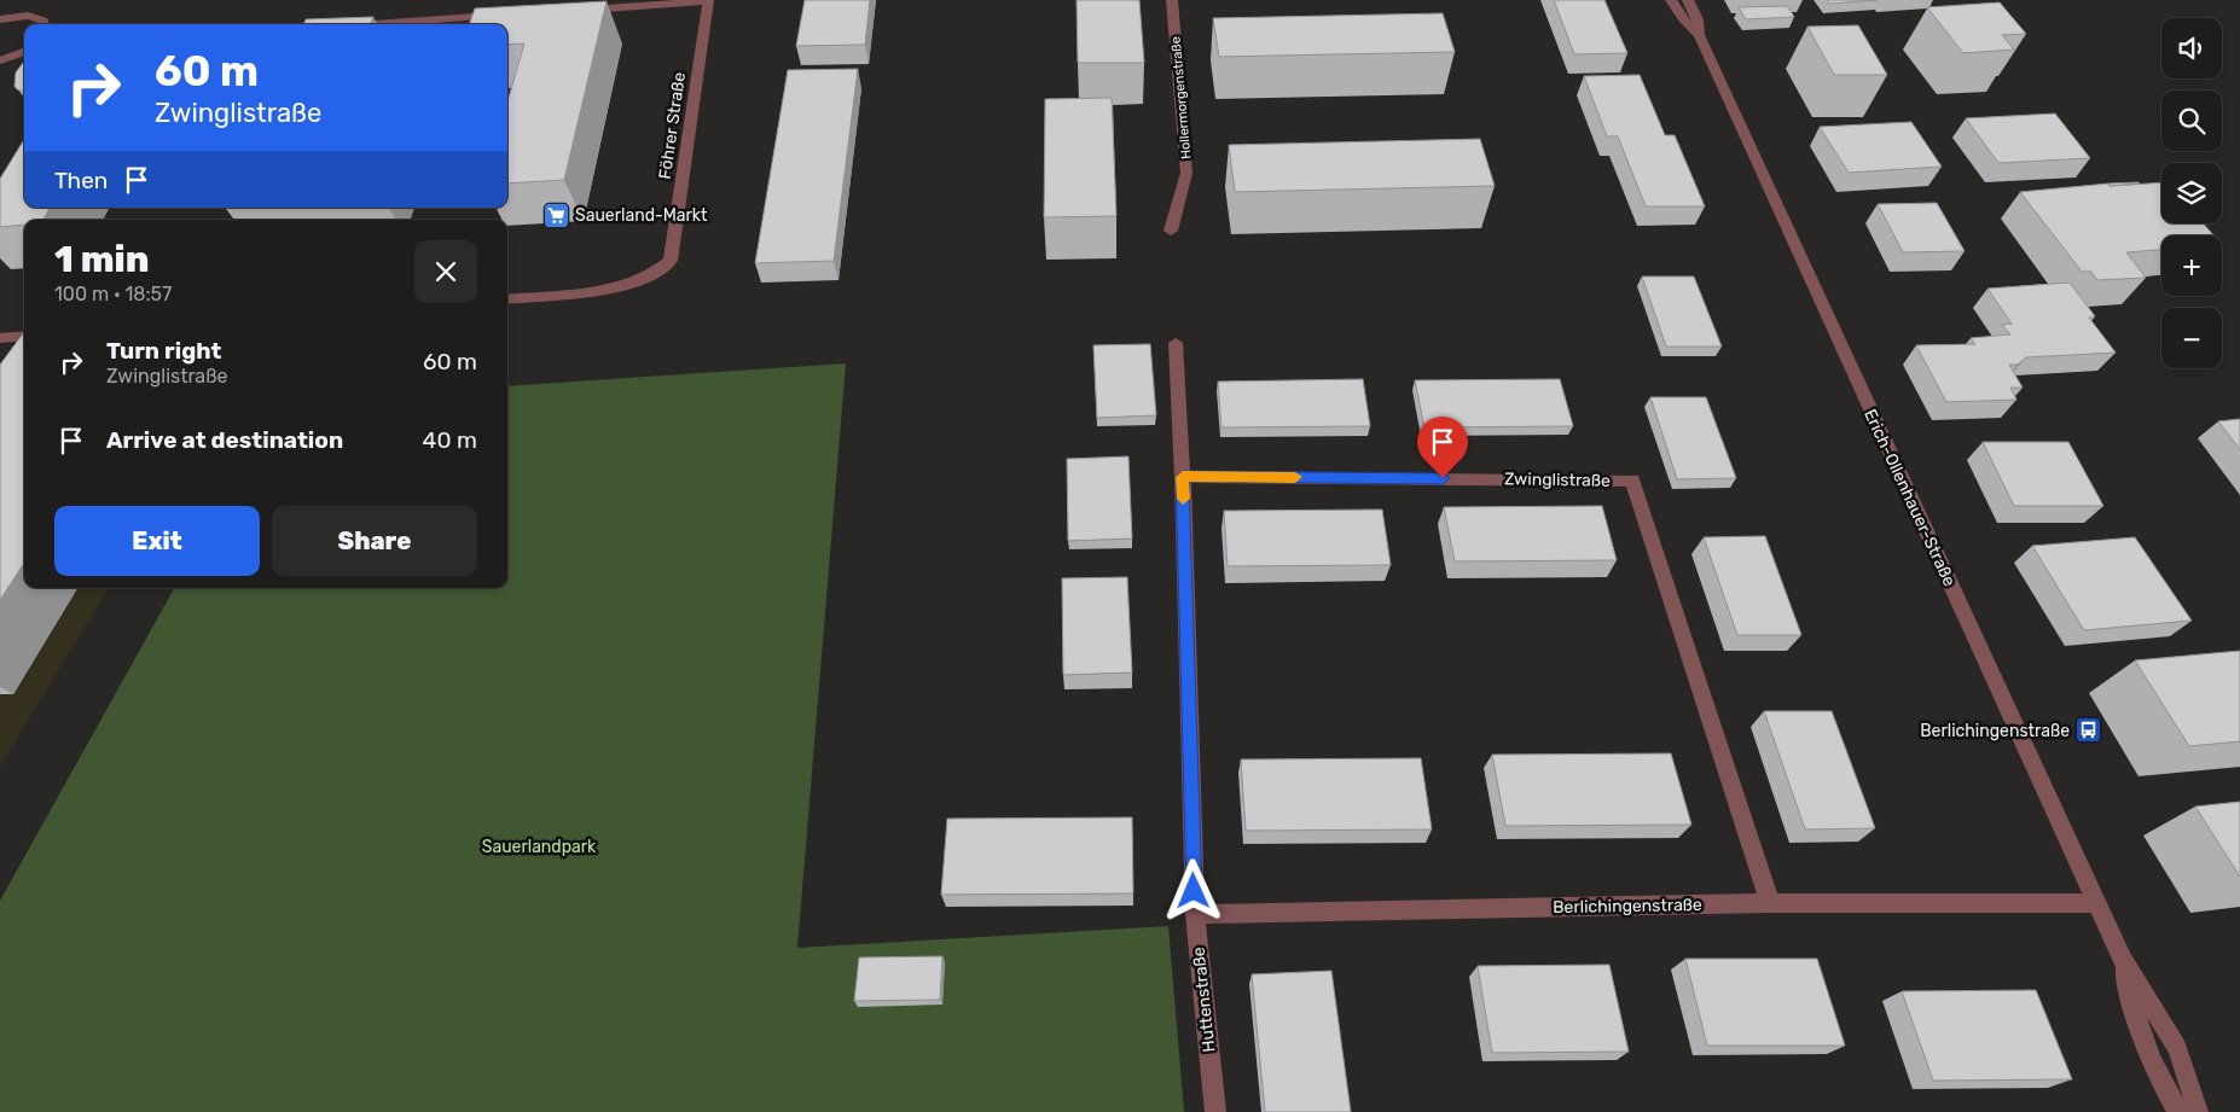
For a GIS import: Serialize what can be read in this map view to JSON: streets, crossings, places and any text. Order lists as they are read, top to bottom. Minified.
{"streets":{"street":["Hollermorgenstraße","Föhrer Straße","Zwinglistraße","Erich-Ollenhauer-Straße","Berlichingenstraße","Huttenstraße"]},"crossings":[["Zwinglistraße","Berlichingenstraße"],["Zwinglistraße","Huttenstraße"],["Erich-Ollenhauer-Straße","Berlichingenstraße"],["Berlichingenstraße","Huttenstraße"]],"parks":["Sauerlandpark"],"places":{"supermarket":["Sauerland-Markt"],"bus stop":["Berlichingenstraße"]},"page":{"map_buttons":["+","−"],"turn":["60 m","Zwinglistraße"],"then":"Then","heading":["1 min","100 m · 18:57"],"list":[{"name":"Turn right","note":"Zwinglistraße","value":"60 m"},{"name":"Arrive at destination","value":"40 m"}],"buttons":["Exit","Share"]}}
